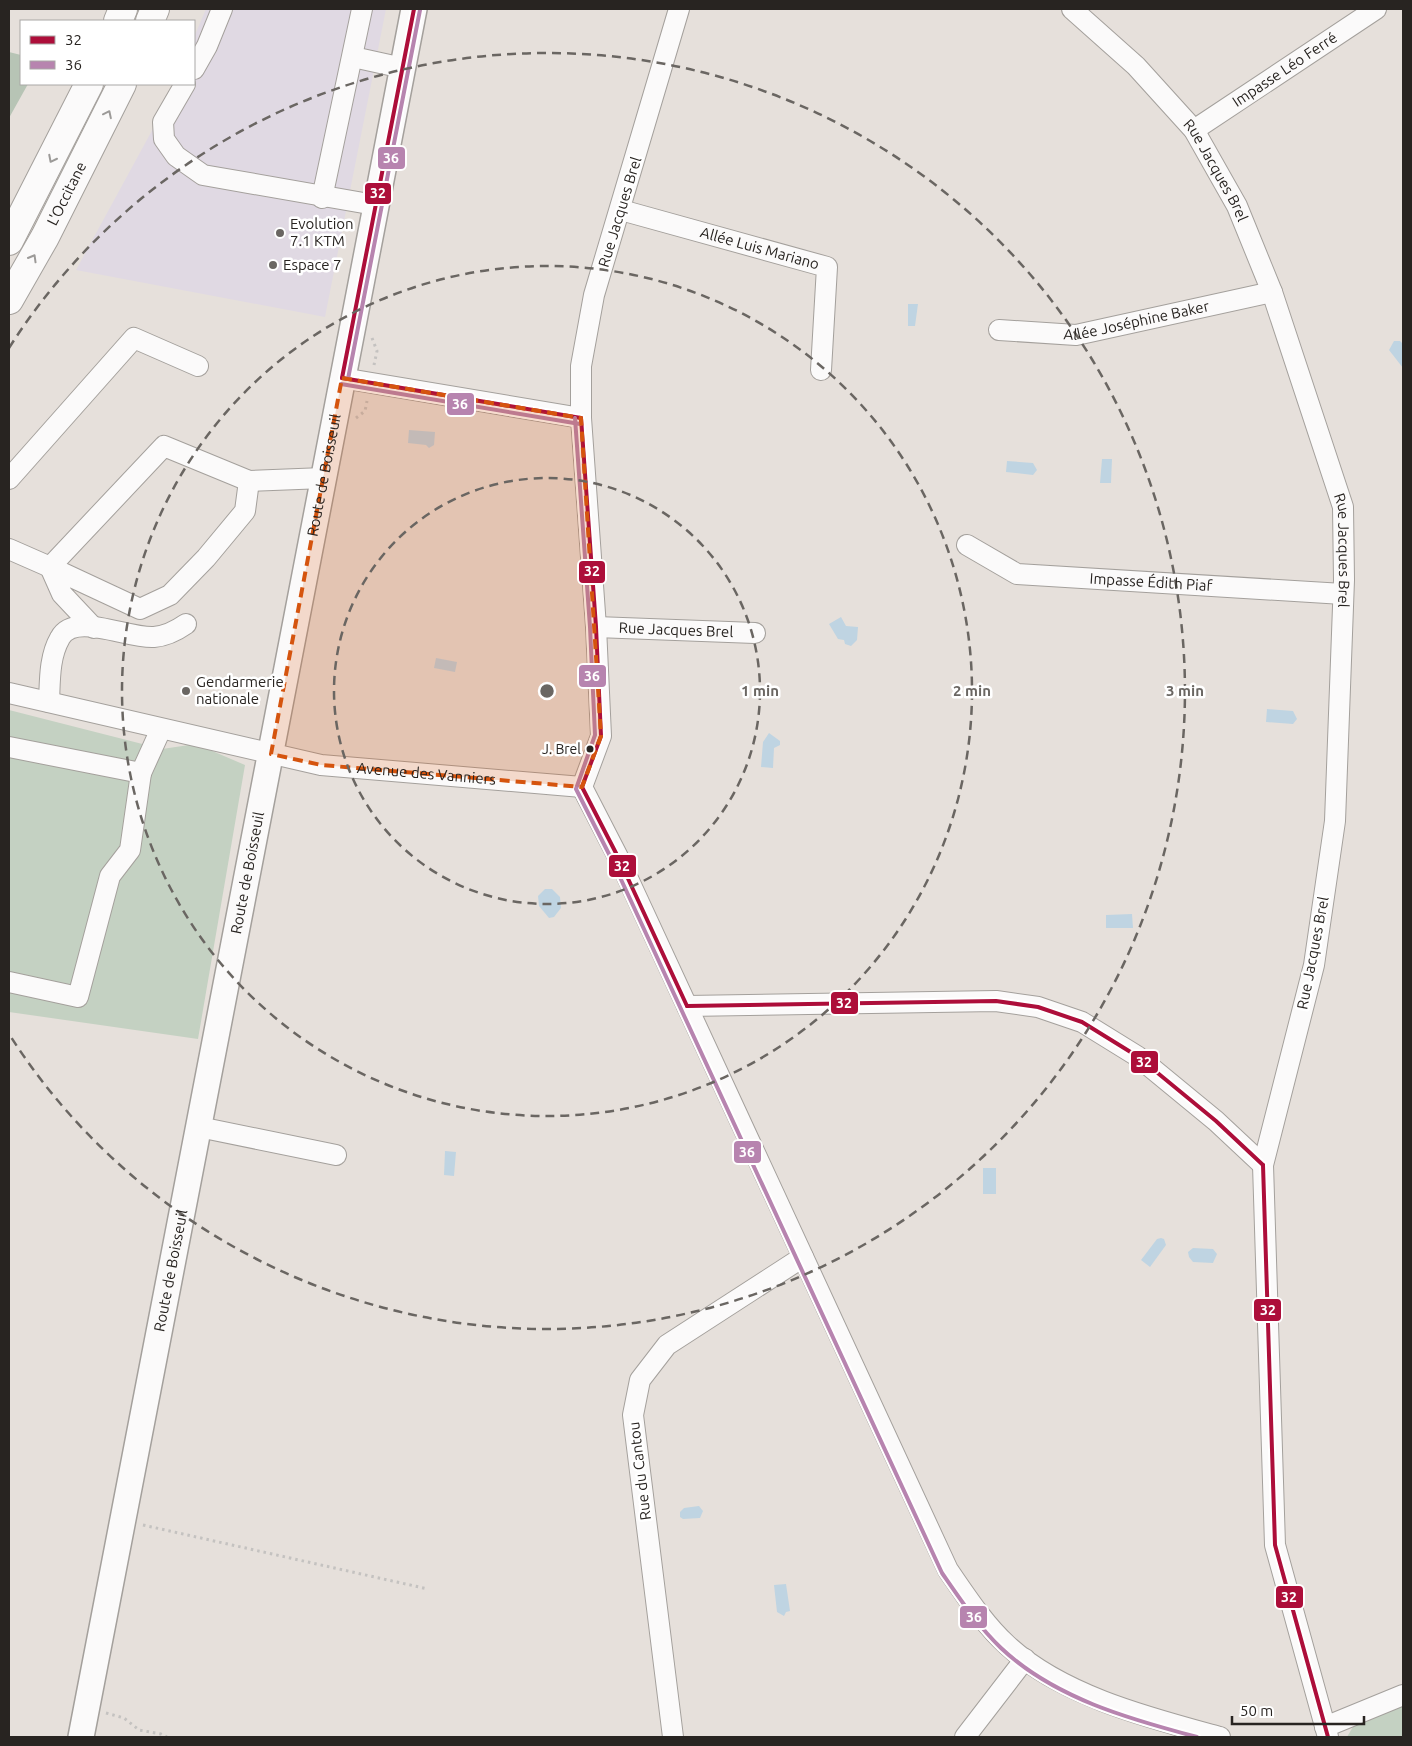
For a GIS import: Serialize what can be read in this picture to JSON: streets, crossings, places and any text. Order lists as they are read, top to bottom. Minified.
{"streets":{"highway":["L'Occitane"],"main road":["Route de Boisseuil"],"street":["Impasse Léo Ferré","Rue Jacques Brel","Allée Luis Mariano","Allée Joséphine Baker","Impasse Édith Piaf","Avenue des Vanniers","Rue du Cantou"]},"crossings":[["Impasse Léo Ferré","Rue Jacques Brel"],["Rue Jacques Brel","Allée Luis Mariano"],["Rue Jacques Brel","Allée Joséphine Baker"],["Rue Jacques Brel","Impasse Édith Piaf"],["Rue Jacques Brel","Avenue des Vanniers"],["Route de Boisseuil","Avenue des Vanniers"]],"places":["Evolution 7.1 KTM","Espace 7","Gendarmerie nationale","J. Brel"],"lines":["transit line 32","transit line 36"],"legend":["32","36"],"scale_bar":"50 m","rings":["1 min","2 min","3 min"]}
